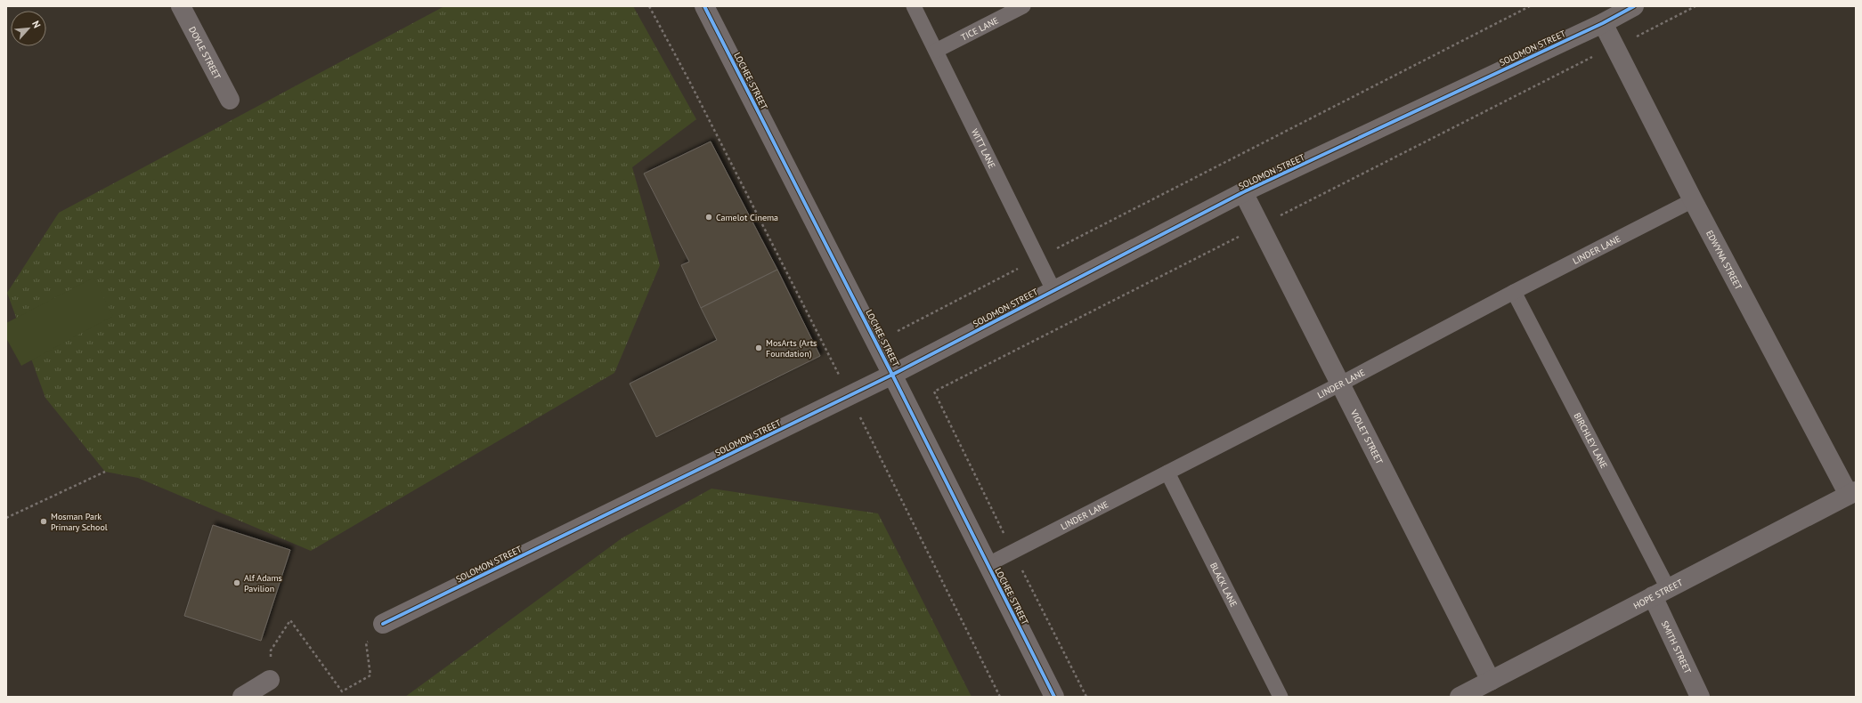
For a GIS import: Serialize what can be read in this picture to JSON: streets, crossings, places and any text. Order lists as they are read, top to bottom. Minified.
{"streets":{"street":["SOLOMON STREET","DOYLE STREET","LOCHEE STREET","EDWYNA STREET","VIOLET STREET","HOPE STREET","SMITH STREET"],"lane":["TICE LANE","WITT LANE","LINDER LANE","BIRCHLEY LANE","BLACK LANE"]},"crossings":[["TICE LANE","WITT LANE"],["SOLOMON STREET","LOCHEE STREET"],["SOLOMON STREET","WITT LANE"],["SOLOMON STREET","EDWYNA STREET"],["SOLOMON STREET","VIOLET STREET"],["LOCHEE STREET","LINDER LANE"],["LINDER LANE","EDWYNA STREET"],["LINDER LANE","VIOLET STREET"],["LINDER LANE","BIRCHLEY LANE"],["LINDER LANE","BLACK LANE"],["EDWYNA STREET","HOPE STREET"],["VIOLET STREET","HOPE STREET"],["BIRCHLEY LANE","HOPE STREET"],["BIRCHLEY LANE","SMITH STREET"],["HOPE STREET","SMITH STREET"]],"places":["Camelot Cinema","MosArts (Arts Foundation)","Mosman Park Primary School","Alf Adams Pavilion"],"north":"top right"}
